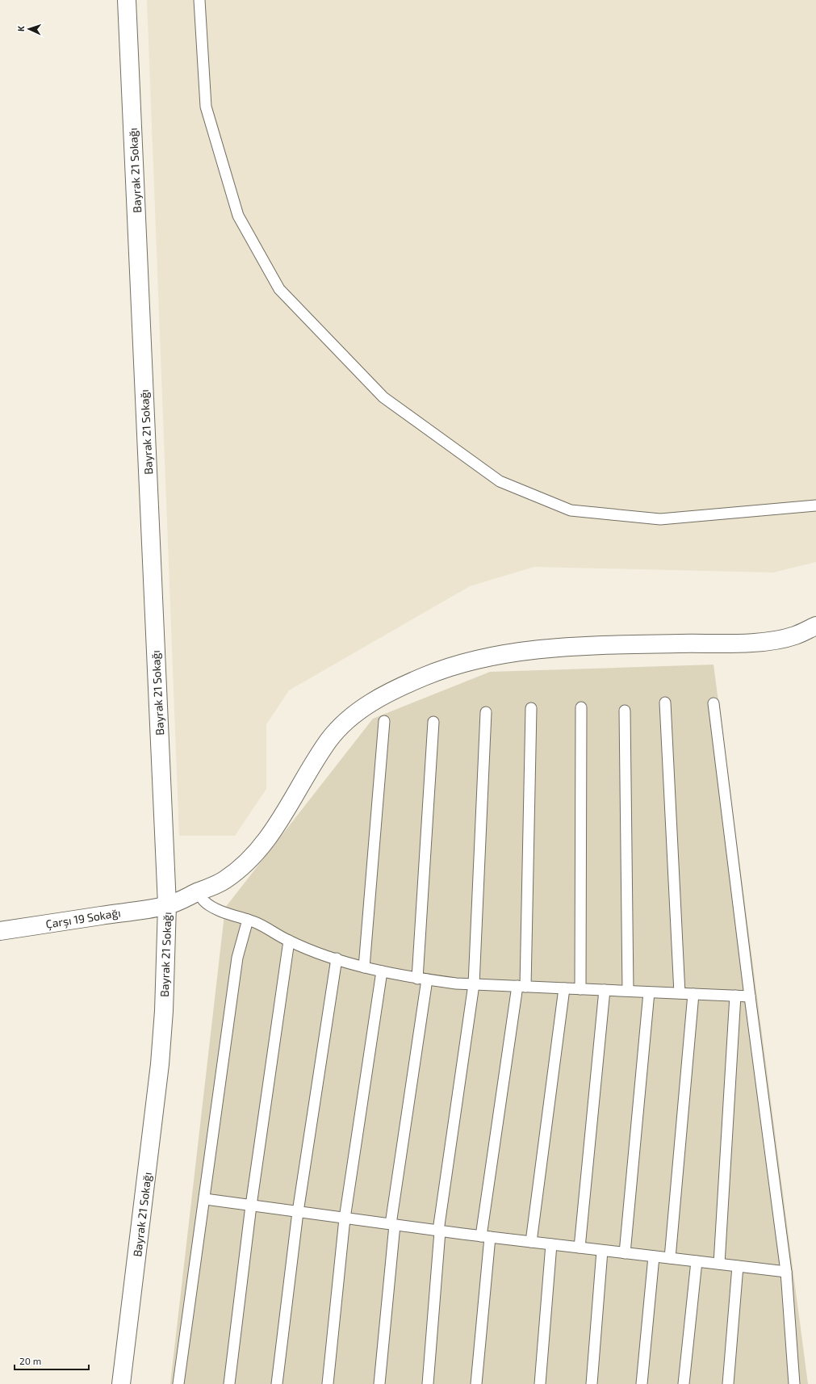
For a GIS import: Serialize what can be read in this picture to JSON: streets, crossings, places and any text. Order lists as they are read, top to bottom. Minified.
{"streets":{"street":["Bayrak 21 Sokağı","Çarşı 19 Sokağı"]},"crossings":[["Bayrak 21 Sokağı","Çarşı 19 Sokağı"]],"scale_bar":"20 m","north":"left"}
